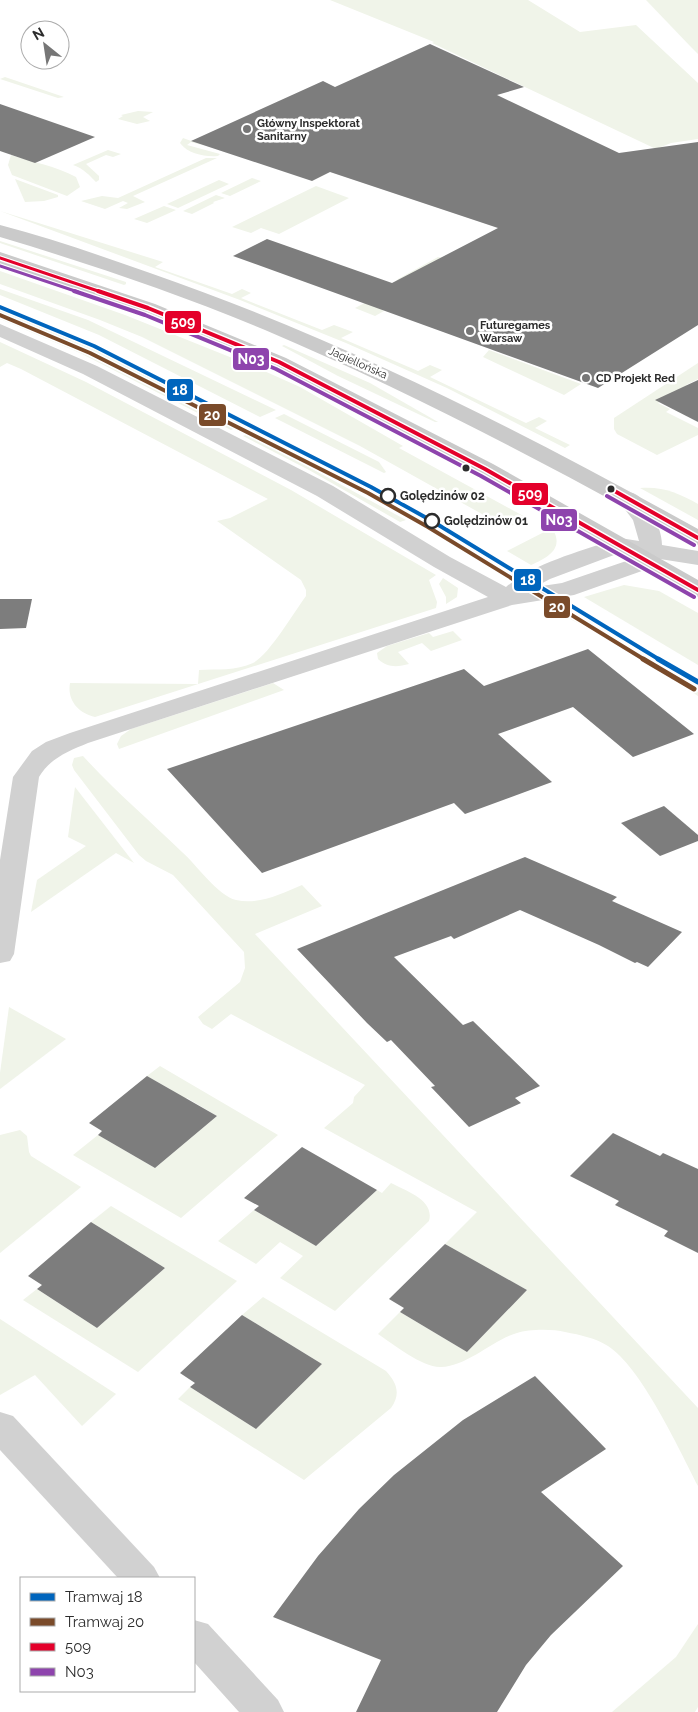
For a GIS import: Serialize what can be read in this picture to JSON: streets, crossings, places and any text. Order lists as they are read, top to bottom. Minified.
{"streets":{"main road":["Jagiellońska"]},"places":["Główny Inspektorat Sanitarny","Futuregames Warsaw","CD Projekt Red","Golędzinów 02","Golędzinów 01"],"lines":["transit line 509","transit line N03","tram line 18","tram line 20"],"legend":["Tramwaj 18","Tramwaj 20","509","N03"],"north":"top left"}
